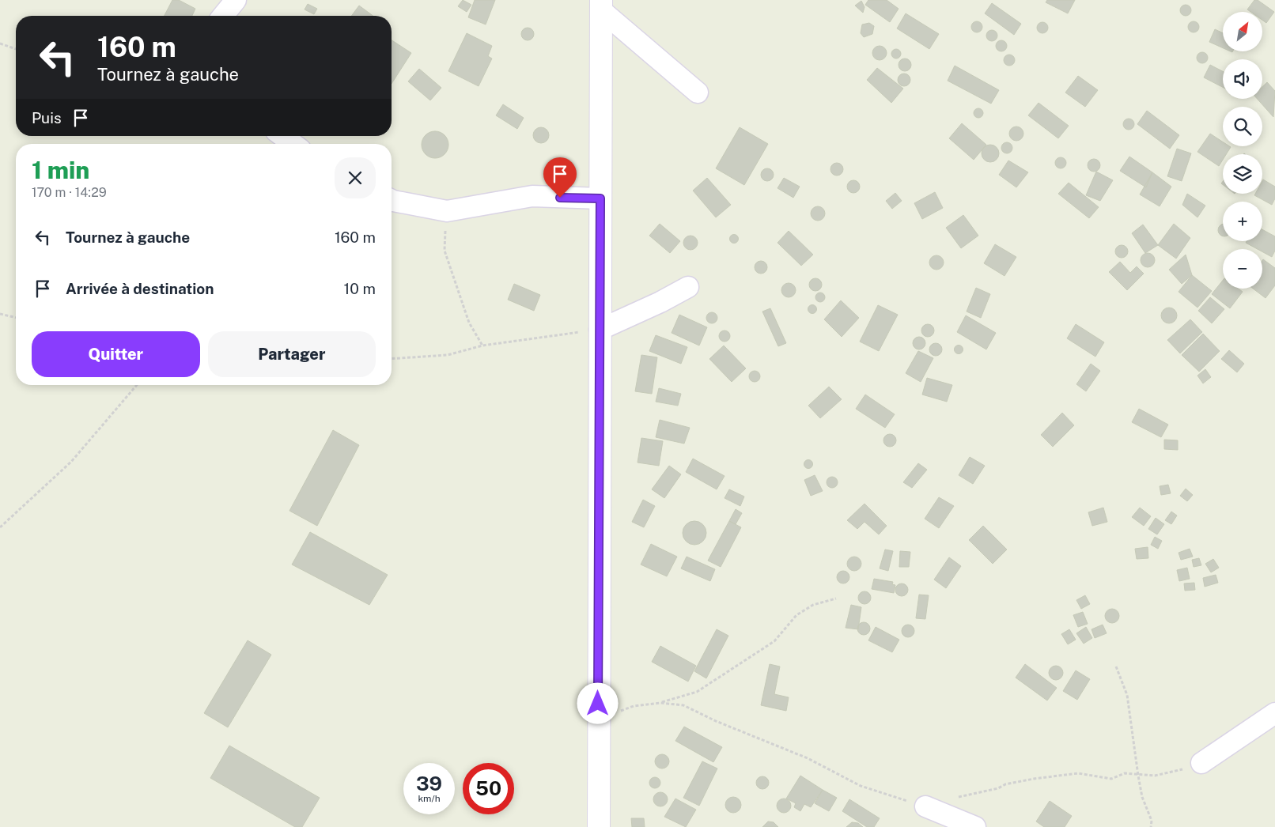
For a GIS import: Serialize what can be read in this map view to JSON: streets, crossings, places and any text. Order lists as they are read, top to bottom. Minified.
{"north":"top right","page":{"map_buttons":["+","−"],"turn":["160 m","Tournez à gauche"],"then":"Puis","heading":["1 min","170 m · 14:29"],"list":[{"name":"Tournez à gauche","value":"160 m"},{"name":"Arrivée à destination","value":"10 m"}],"buttons":["Quitter","Partager"],"speed":"39 km/h","limit":"50"}}
